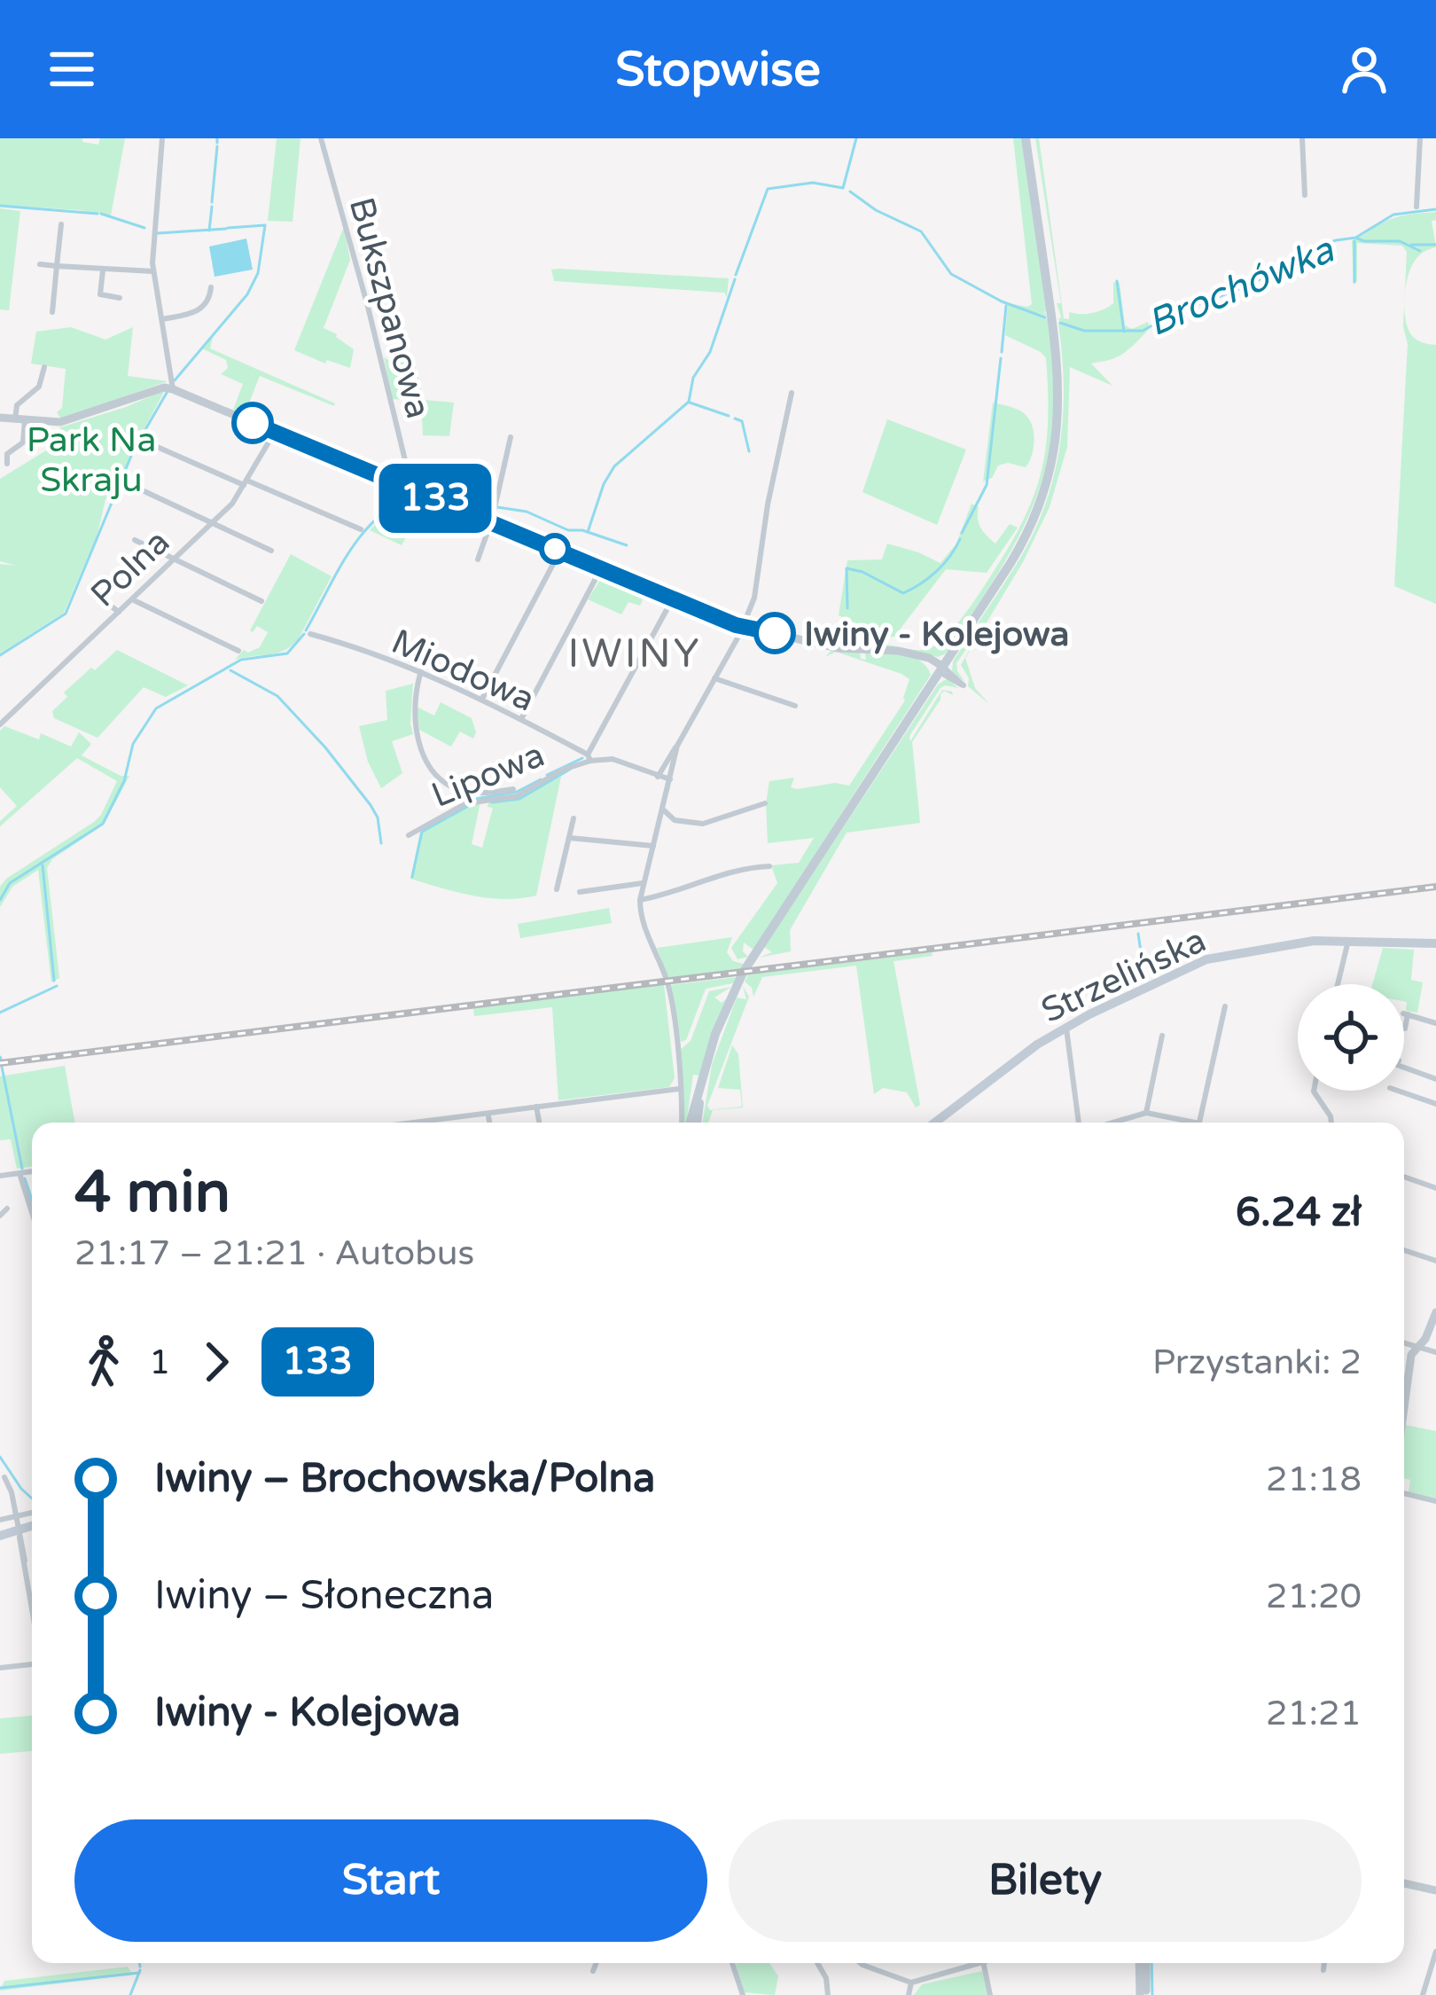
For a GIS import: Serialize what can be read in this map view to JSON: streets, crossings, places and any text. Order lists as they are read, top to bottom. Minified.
{"streets":{"main road":["Strzelińska"],"street":["Bukszpanowa","Polna","Miodowa","Lipowa"]},"crossings":[["Miodowa","Lipowa"]],"districts":["IWINY"],"water":["Brochówka"],"parks":["Park Na Skraju"],"places":["Iwiny - Kolejowa"],"lines":["bus line 133"],"page":{"header":"Stopwise","on_map":"133","heading":["4 min","21:17 – 21:21 · Autobus","6.24 zł"],"legs":["1","133","Przystanki: 2"],"list":[{"name":"Iwiny – Brochowska/Polna","value":"21:18"},{"name":"Iwiny – Słoneczna","value":"21:20"},{"name":"Iwiny - Kolejowa","value":"21:21"}],"buttons":["Start","Bilety"]}}
